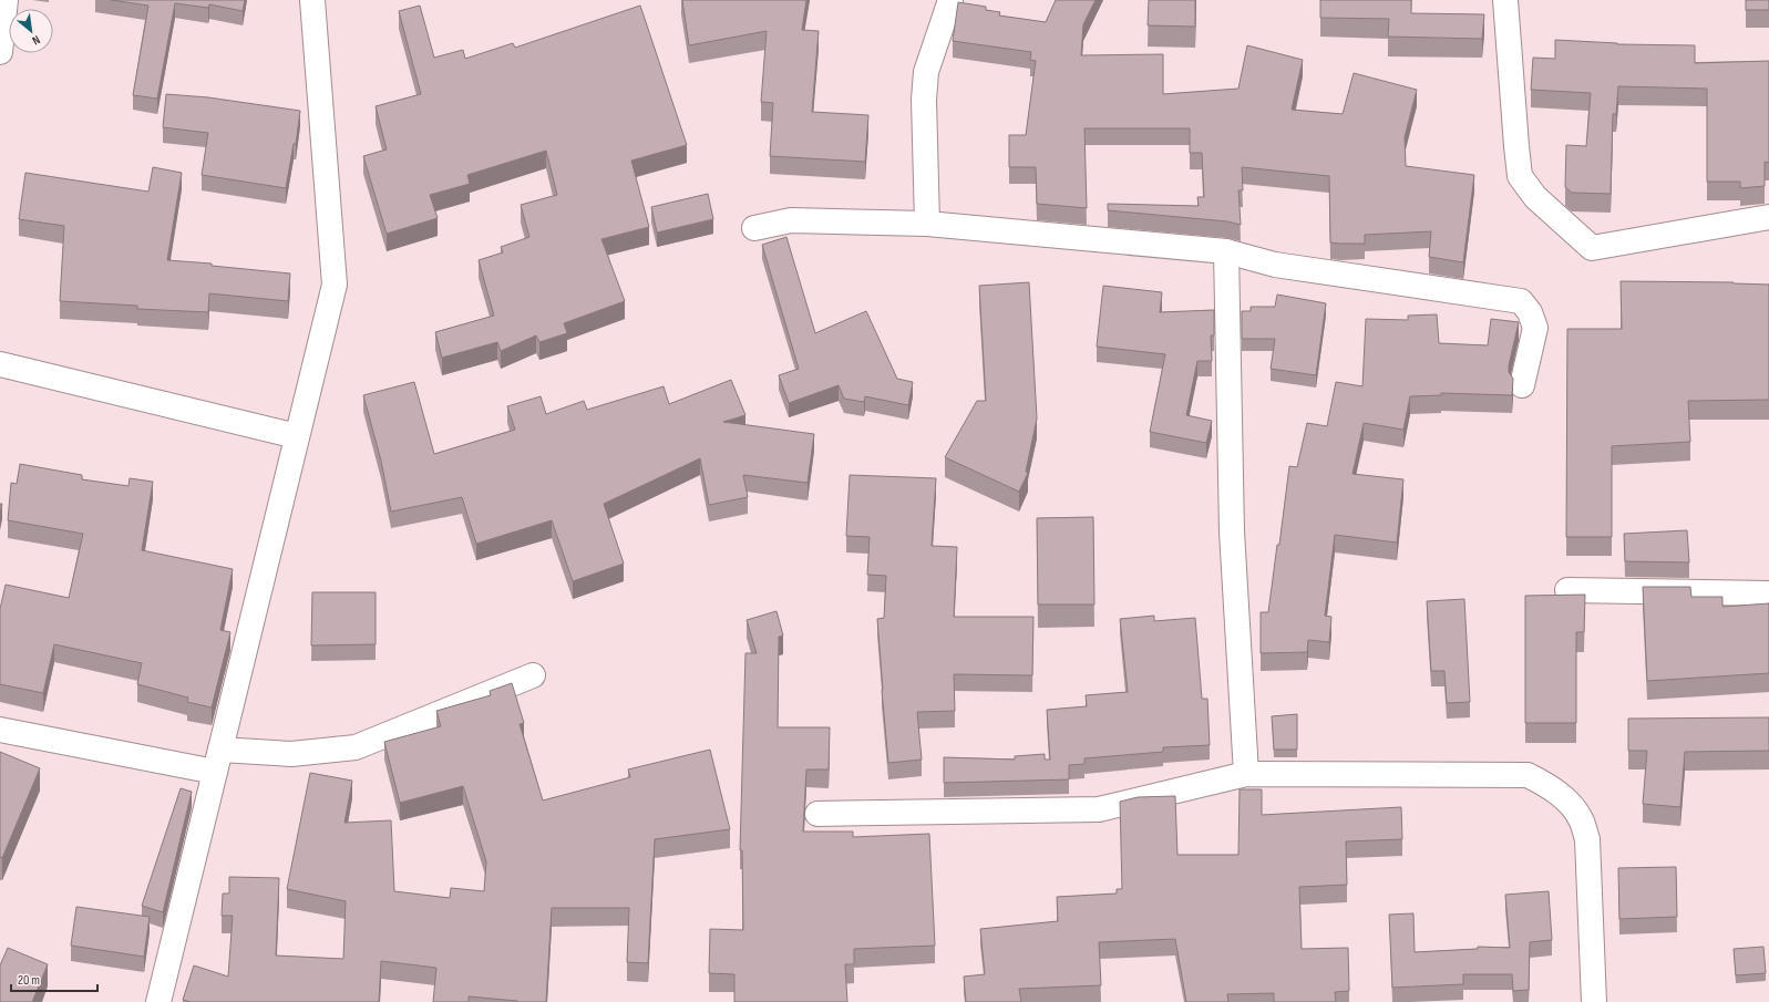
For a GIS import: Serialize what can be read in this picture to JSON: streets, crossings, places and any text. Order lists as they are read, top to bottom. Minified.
{"scale_bar":"20 m","north":"bottom right"}
